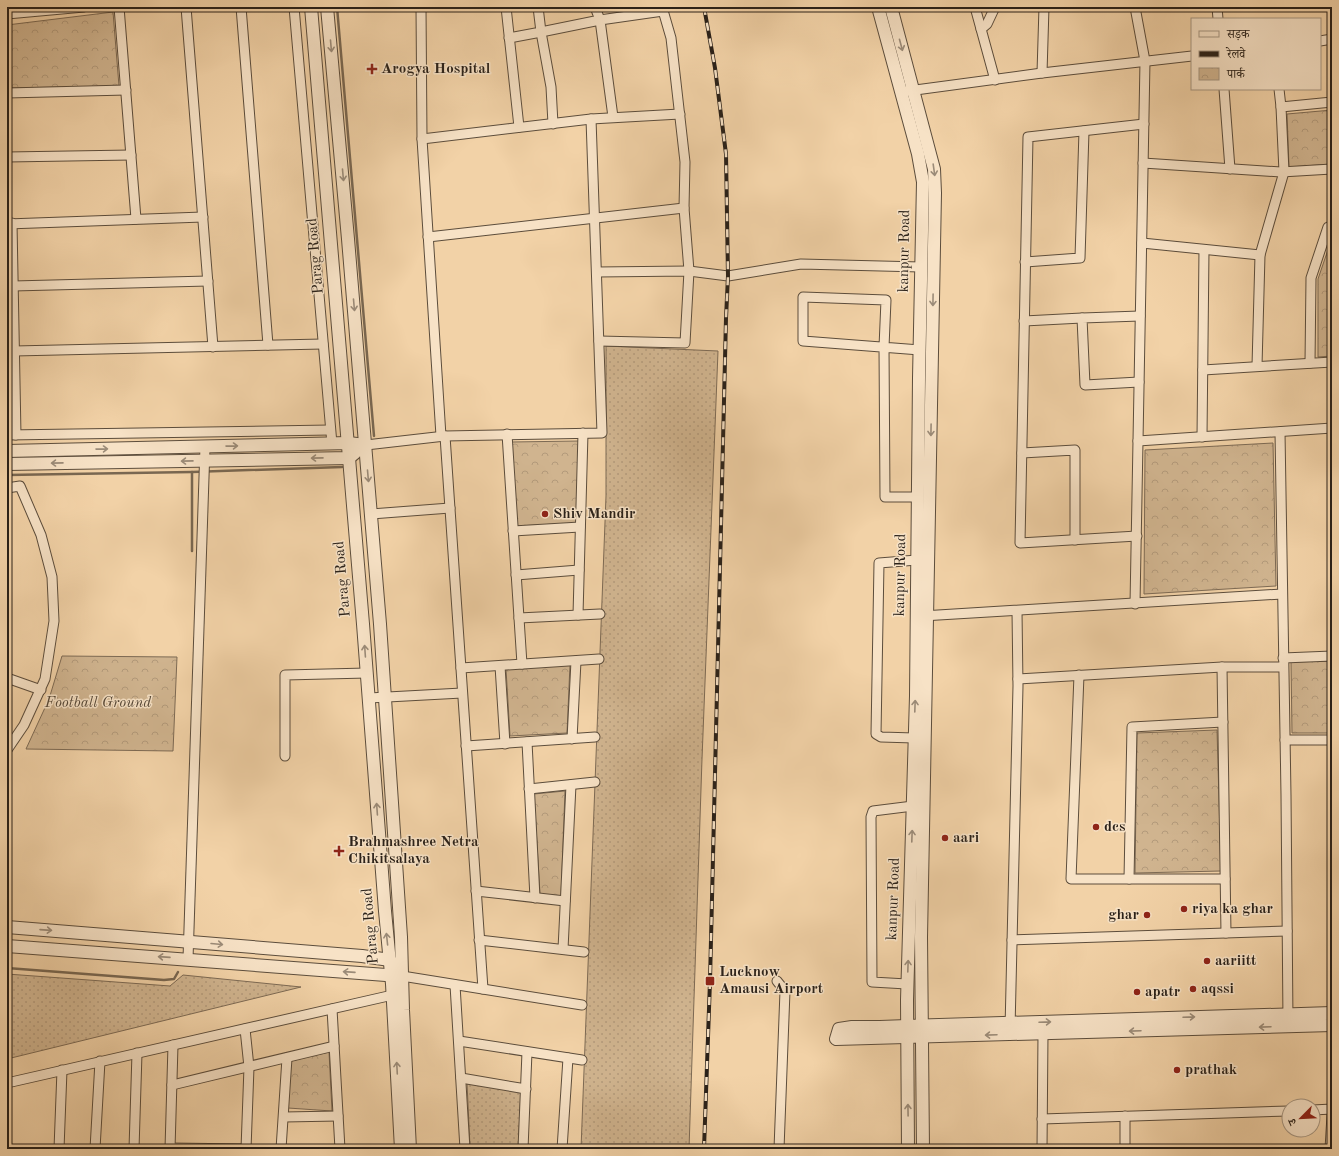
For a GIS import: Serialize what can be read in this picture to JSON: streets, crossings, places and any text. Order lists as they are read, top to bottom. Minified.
{"streets":{"street":["kanpur Road","Parag Road"]},"parks":["Football Ground"],"places":{"health":["Arogya Hospital","Brahmashree Netra Chikitsalaya"],"other":["Shiv Mandir","dcs","aari","riya ka ghar","ghar","aariitt","aqssi","apatr","prathak"],"transit":["Lucknow Amausi Airport"]},"legend":["सड़क","रेलवे","पार्क"],"north":"bottom left"}
